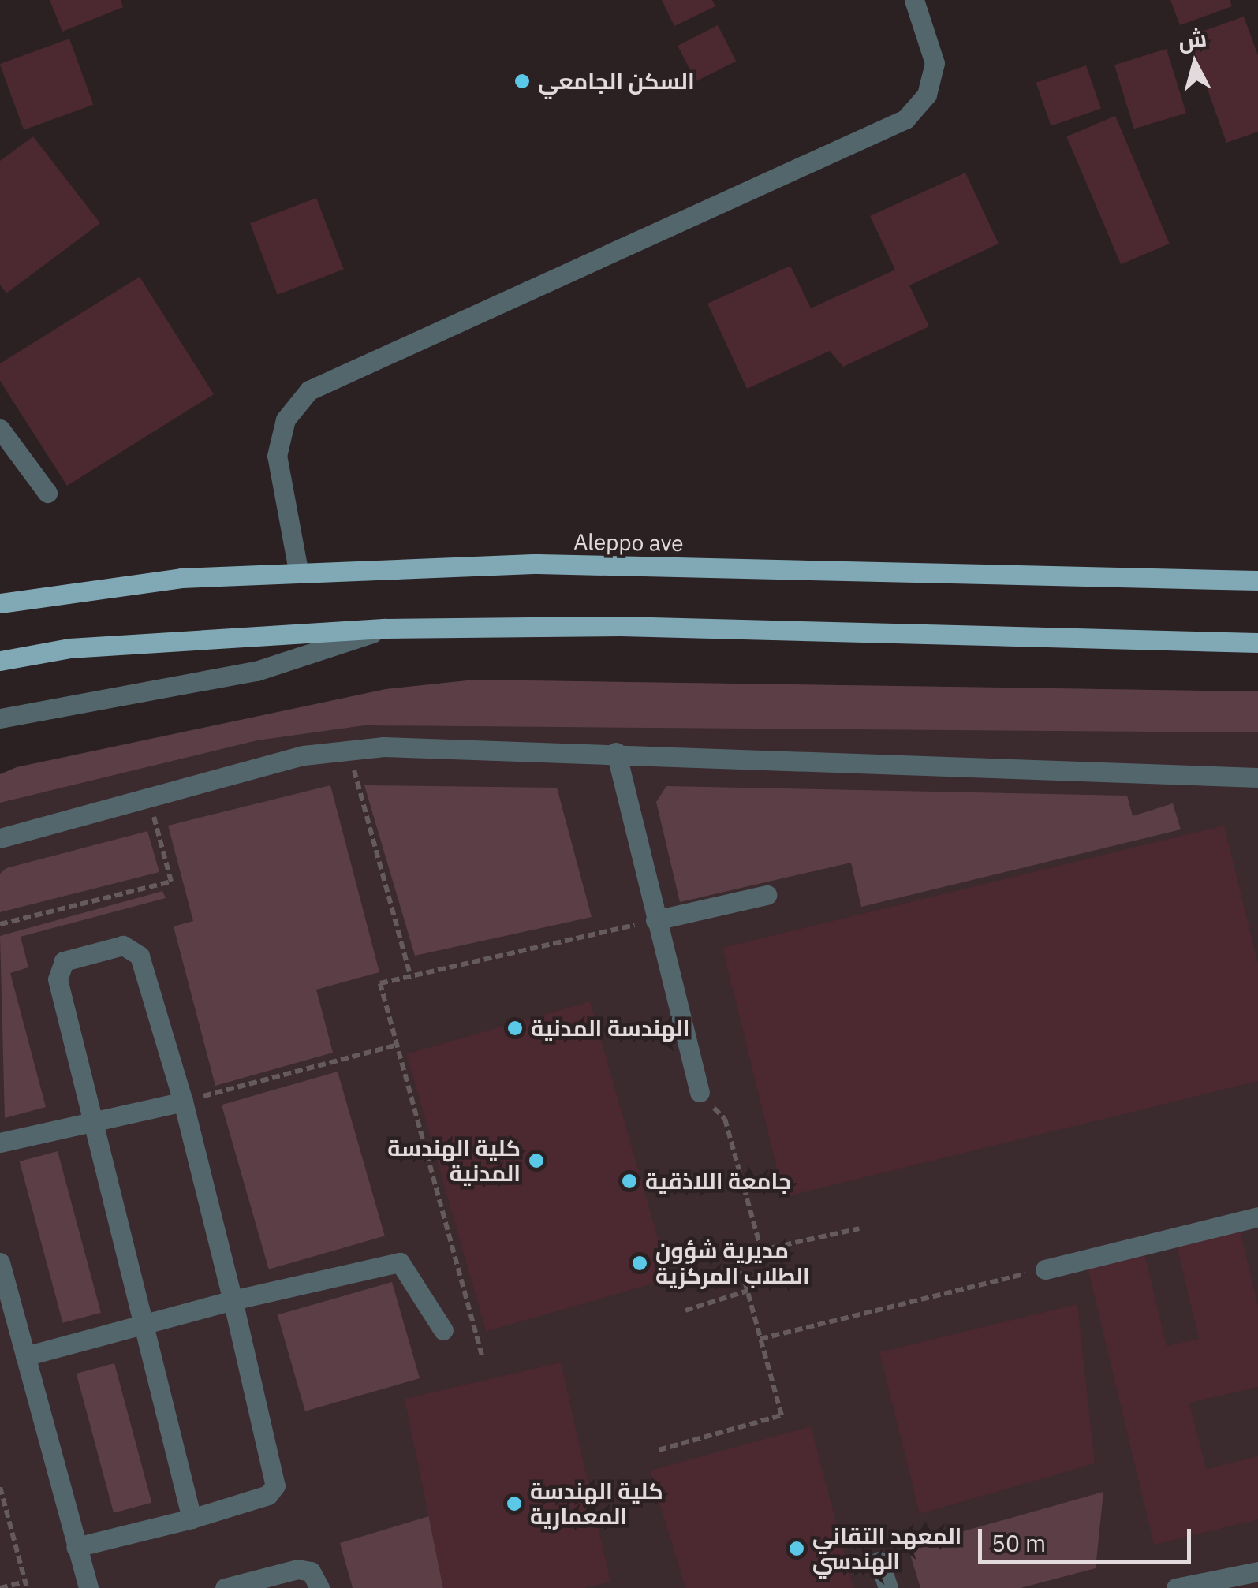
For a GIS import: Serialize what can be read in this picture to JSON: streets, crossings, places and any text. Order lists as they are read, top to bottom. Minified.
{"streets":{"main road":["Aleppo ave"]},"places":["السكن الجامعي","الهندسة المدنية","كلية الهندسة المدنية","جامعة اللاذقية","مديرية شؤون الطلاب المركزية","كلية الهندسة المعمارية","المعهد التقاني الهندسي"],"scale_bar":"50 m","north":"top"}
